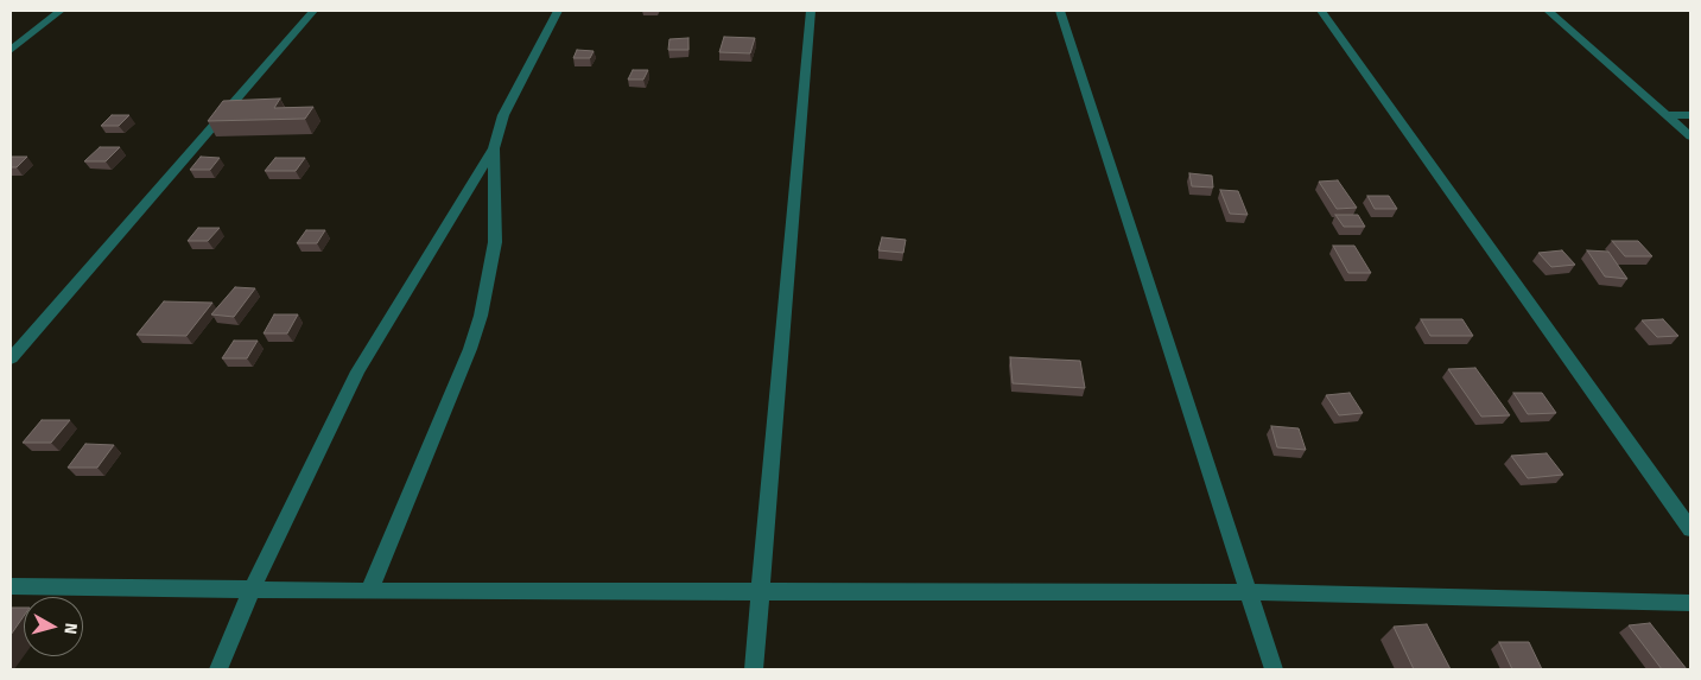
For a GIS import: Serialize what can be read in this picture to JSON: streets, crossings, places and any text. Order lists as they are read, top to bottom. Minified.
{"north":"right"}
